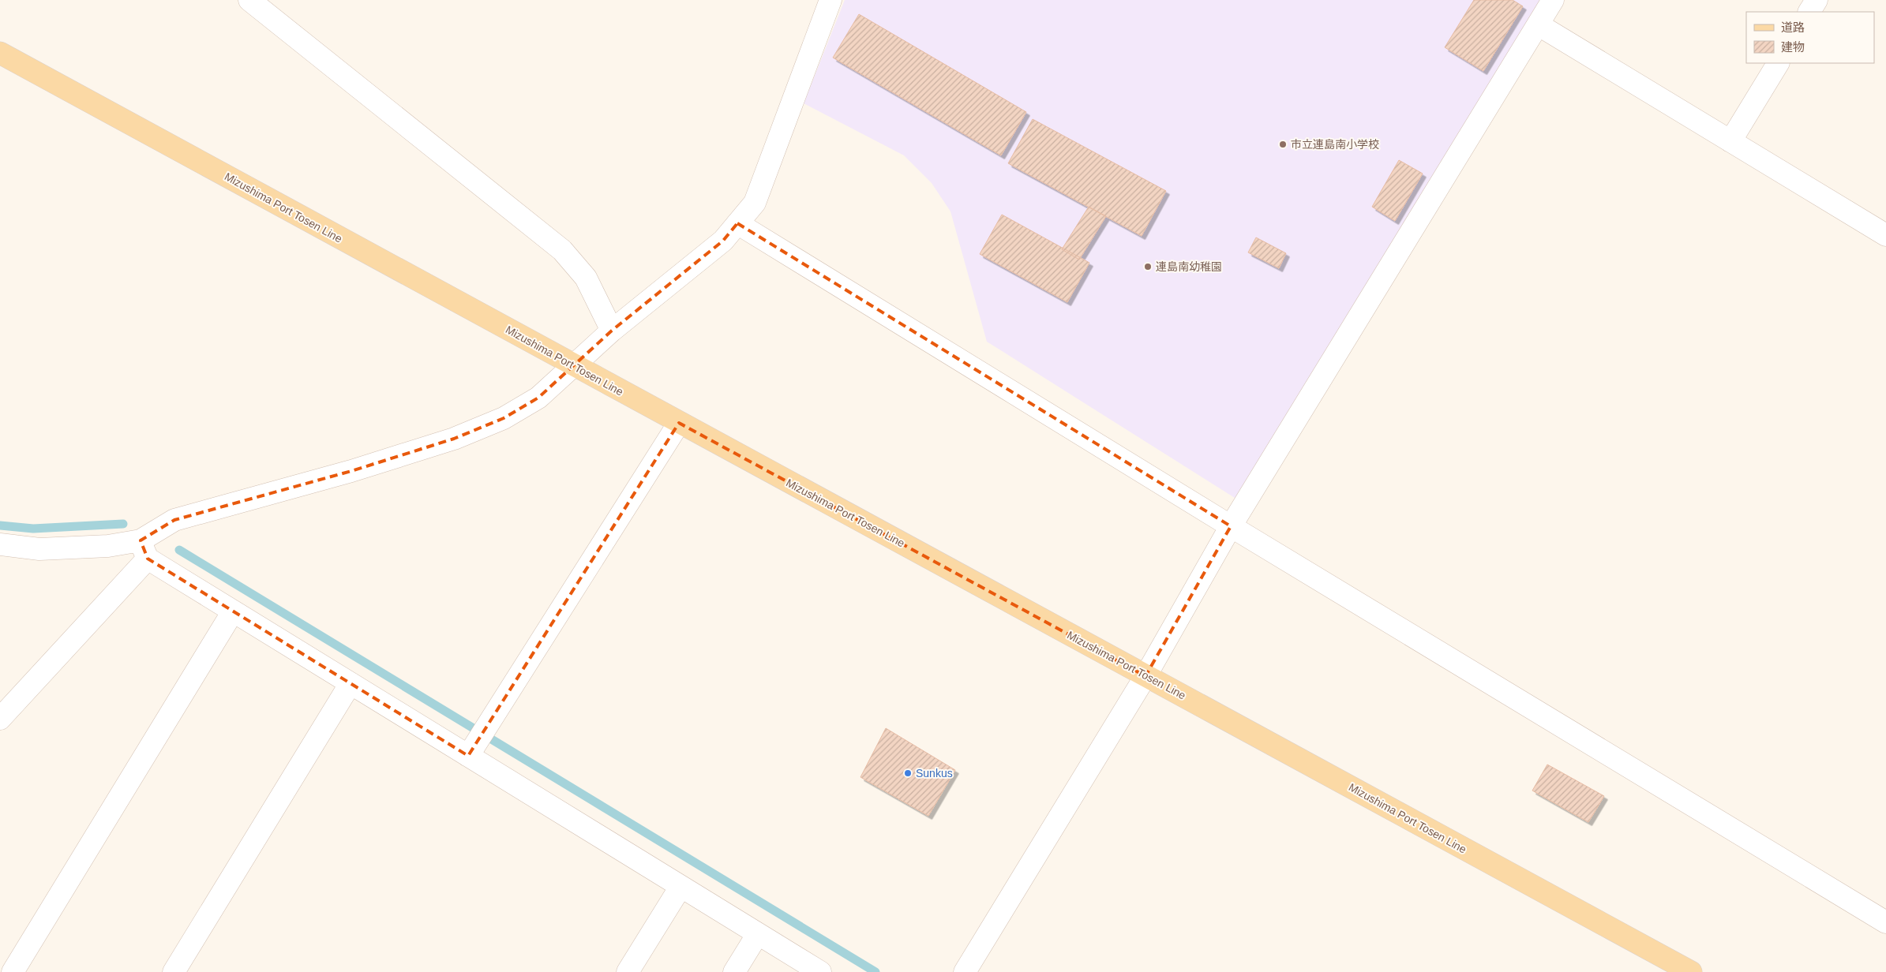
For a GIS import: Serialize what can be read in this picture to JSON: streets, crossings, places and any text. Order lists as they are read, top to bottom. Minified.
{"streets":{"main road":["Mizushima Port Tosen Line"]},"places":["市立連島南小学校","連島南幼稚園","Sunkus"],"legend":["道路","建物"]}
